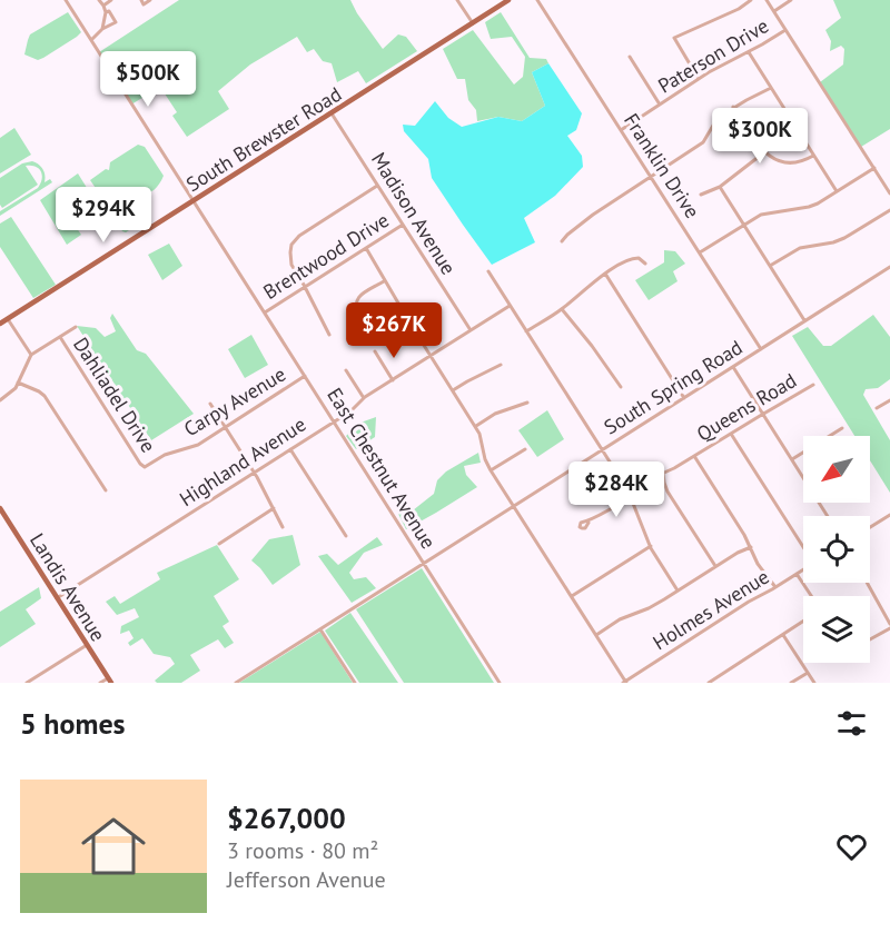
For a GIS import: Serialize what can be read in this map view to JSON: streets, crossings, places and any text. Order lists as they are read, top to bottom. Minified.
{"streets":{"main road":["South Brewster Road","Landis Avenue"],"street":["Paterson Drive","Franklin Drive","Madison Avenue","Brentwood Drive","South Spring Road","Dahliadel Drive","Carpy Avenue","Queens Road","Highland Avenue","East Chestnut Avenue","Holmes Avenue"]},"crossings":[["Paterson Drive","Franklin Drive"],["South Brewster Road","Madison Avenue"],["South Brewster Road","East Chestnut Avenue"],["Franklin Drive","South Spring Road"],["Madison Avenue","Brentwood Drive"],["Madison Avenue","Highland Avenue"],["Brentwood Drive","East Chestnut Avenue"],["South Spring Road","East Chestnut Avenue"],["Dahliadel Drive","Carpy Avenue"],["Carpy Avenue","East Chestnut Avenue"],["Highland Avenue","East Chestnut Avenue"],["Highland Avenue","Landis Avenue"]],"north":"bottom left","page":{"price":["$500K","$300K","$294K","$267K","$284K"],"heading":"5 homes","list":[{"name":"$267,000","note":"3 rooms · 80 m² · Jefferson Avenue"}]}}
